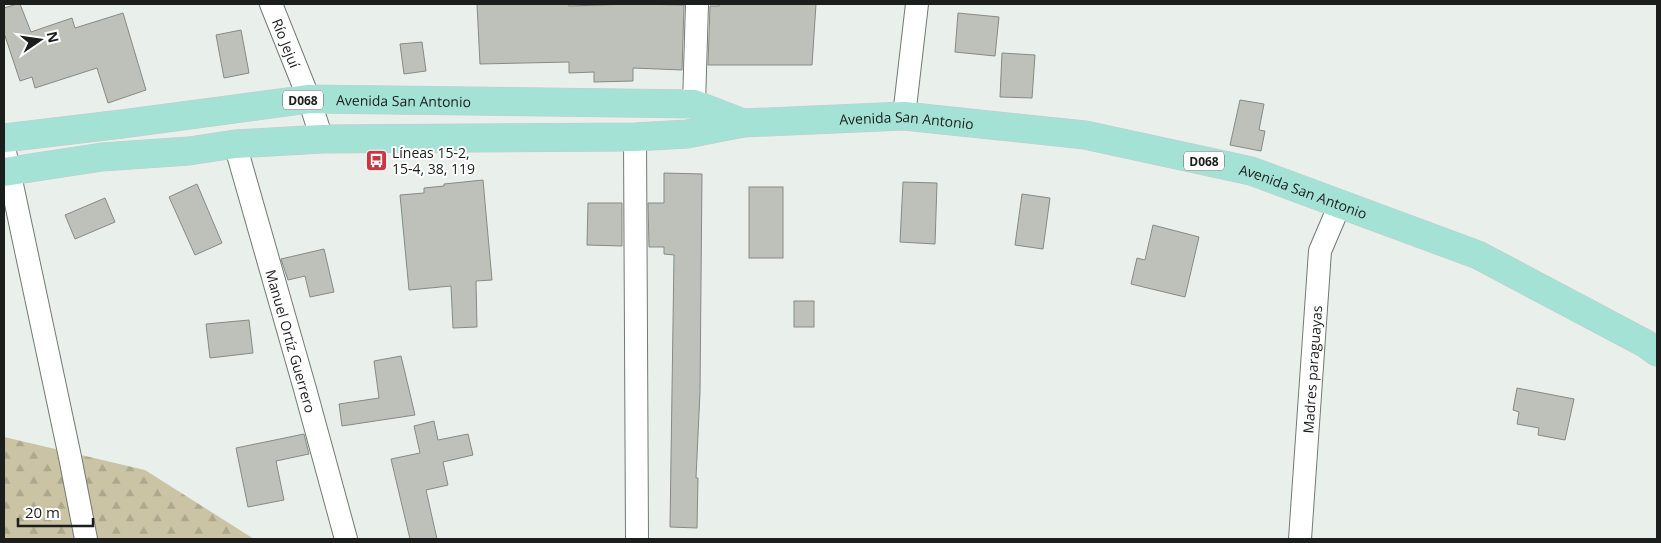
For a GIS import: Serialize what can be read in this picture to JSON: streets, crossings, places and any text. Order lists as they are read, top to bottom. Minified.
{"streets":{"main road":["D068","Avenida San Antonio"],"street":["Río Jejuí","Manuel Ortíz Guerrero","Madres paraguayas"]},"crossings":[["Río Jejuí","Avenida San Antonio"],["Avenida San Antonio","Manuel Ortíz Guerrero"],["Avenida San Antonio","Madres paraguayas"]],"places":{"bus stop":["Líneas 15-2, 15-4, 38, 119"]},"scale_bar":"20 m","north":"right"}
